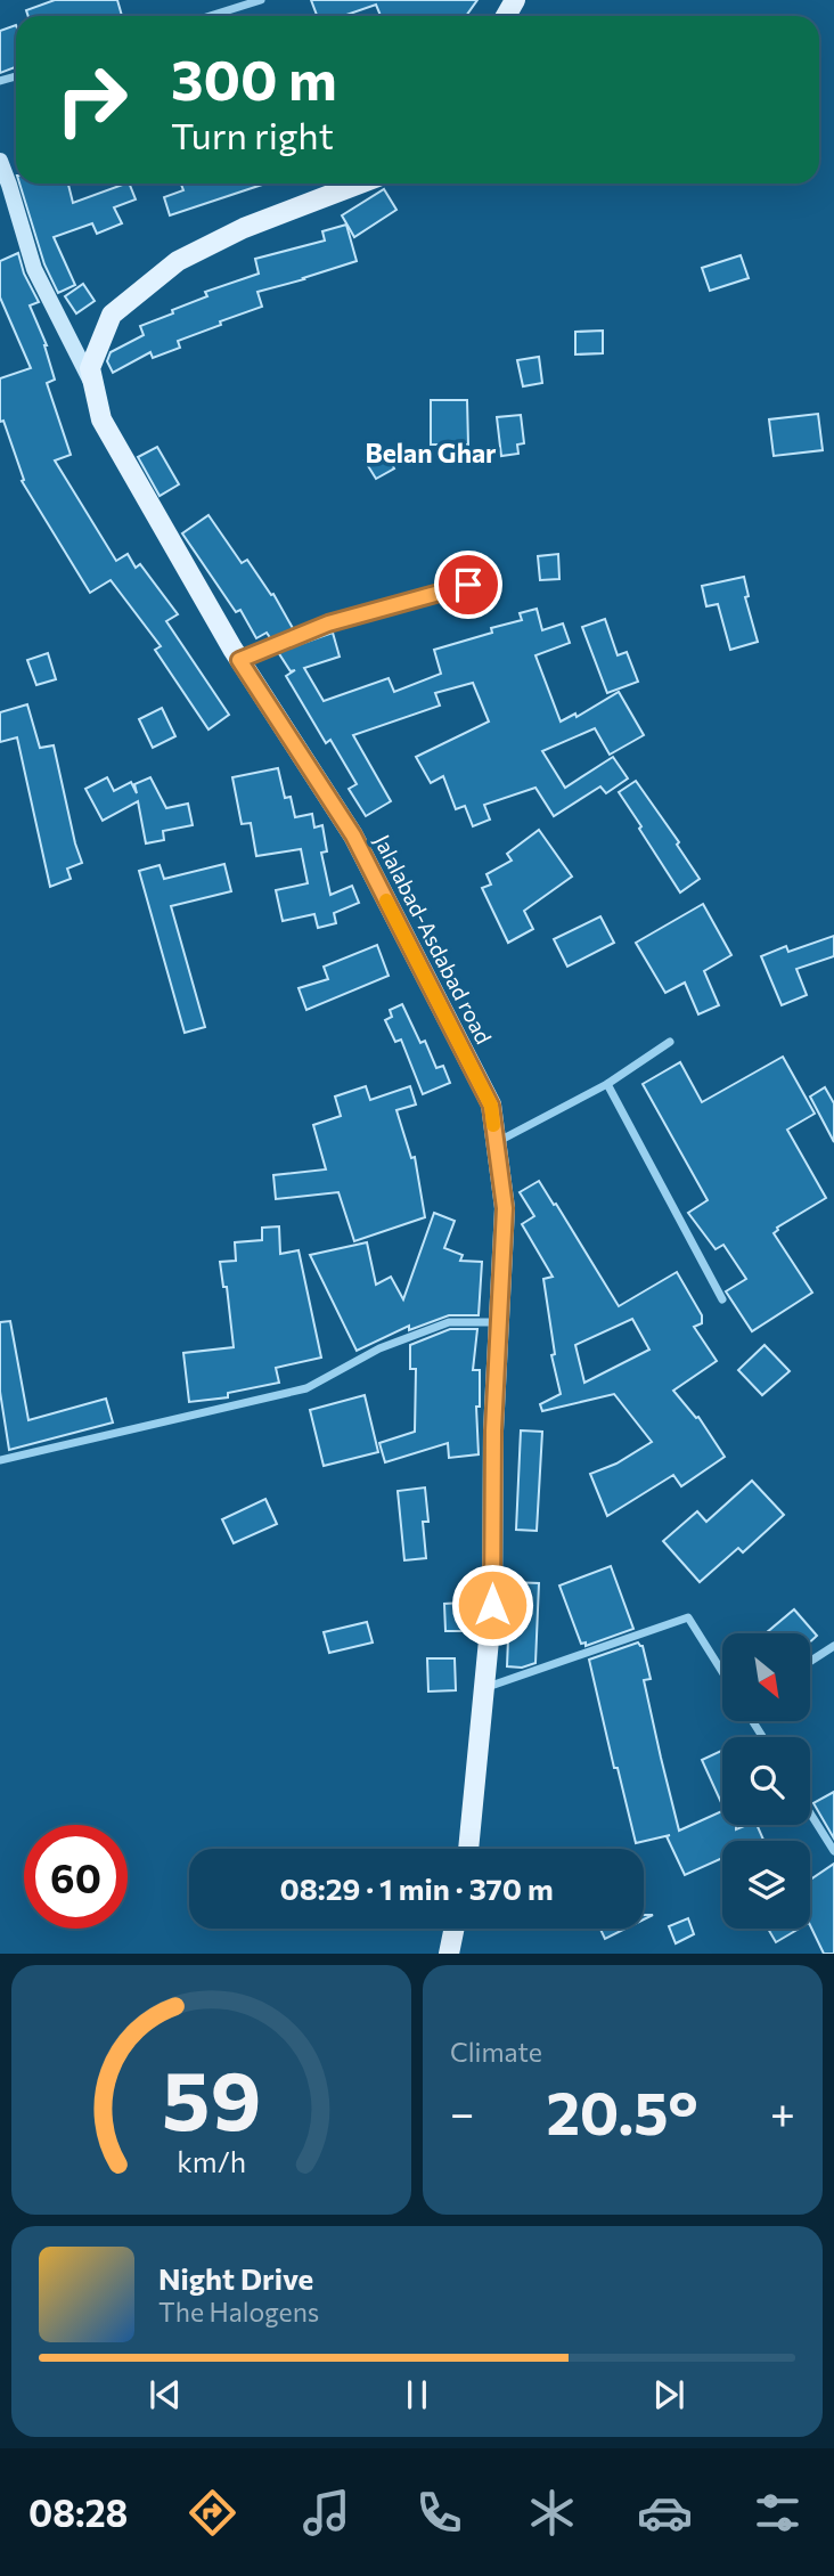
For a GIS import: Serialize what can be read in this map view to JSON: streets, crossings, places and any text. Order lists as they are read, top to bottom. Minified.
{"streets":{"main road":["Jalalabad-Asdabad road"]},"districts":["Belan Ghar"],"north":"bottom right","page":{"turn":["300 m","Turn right"],"limit":"60","trip":"08:29 · 1 min · 370 m","tile":"Climate","heat":["−","20.5°","+"],"song":["Night Drive","The Halogens"],"tabs":"08:28","gauge":["59","km/h"]}}
